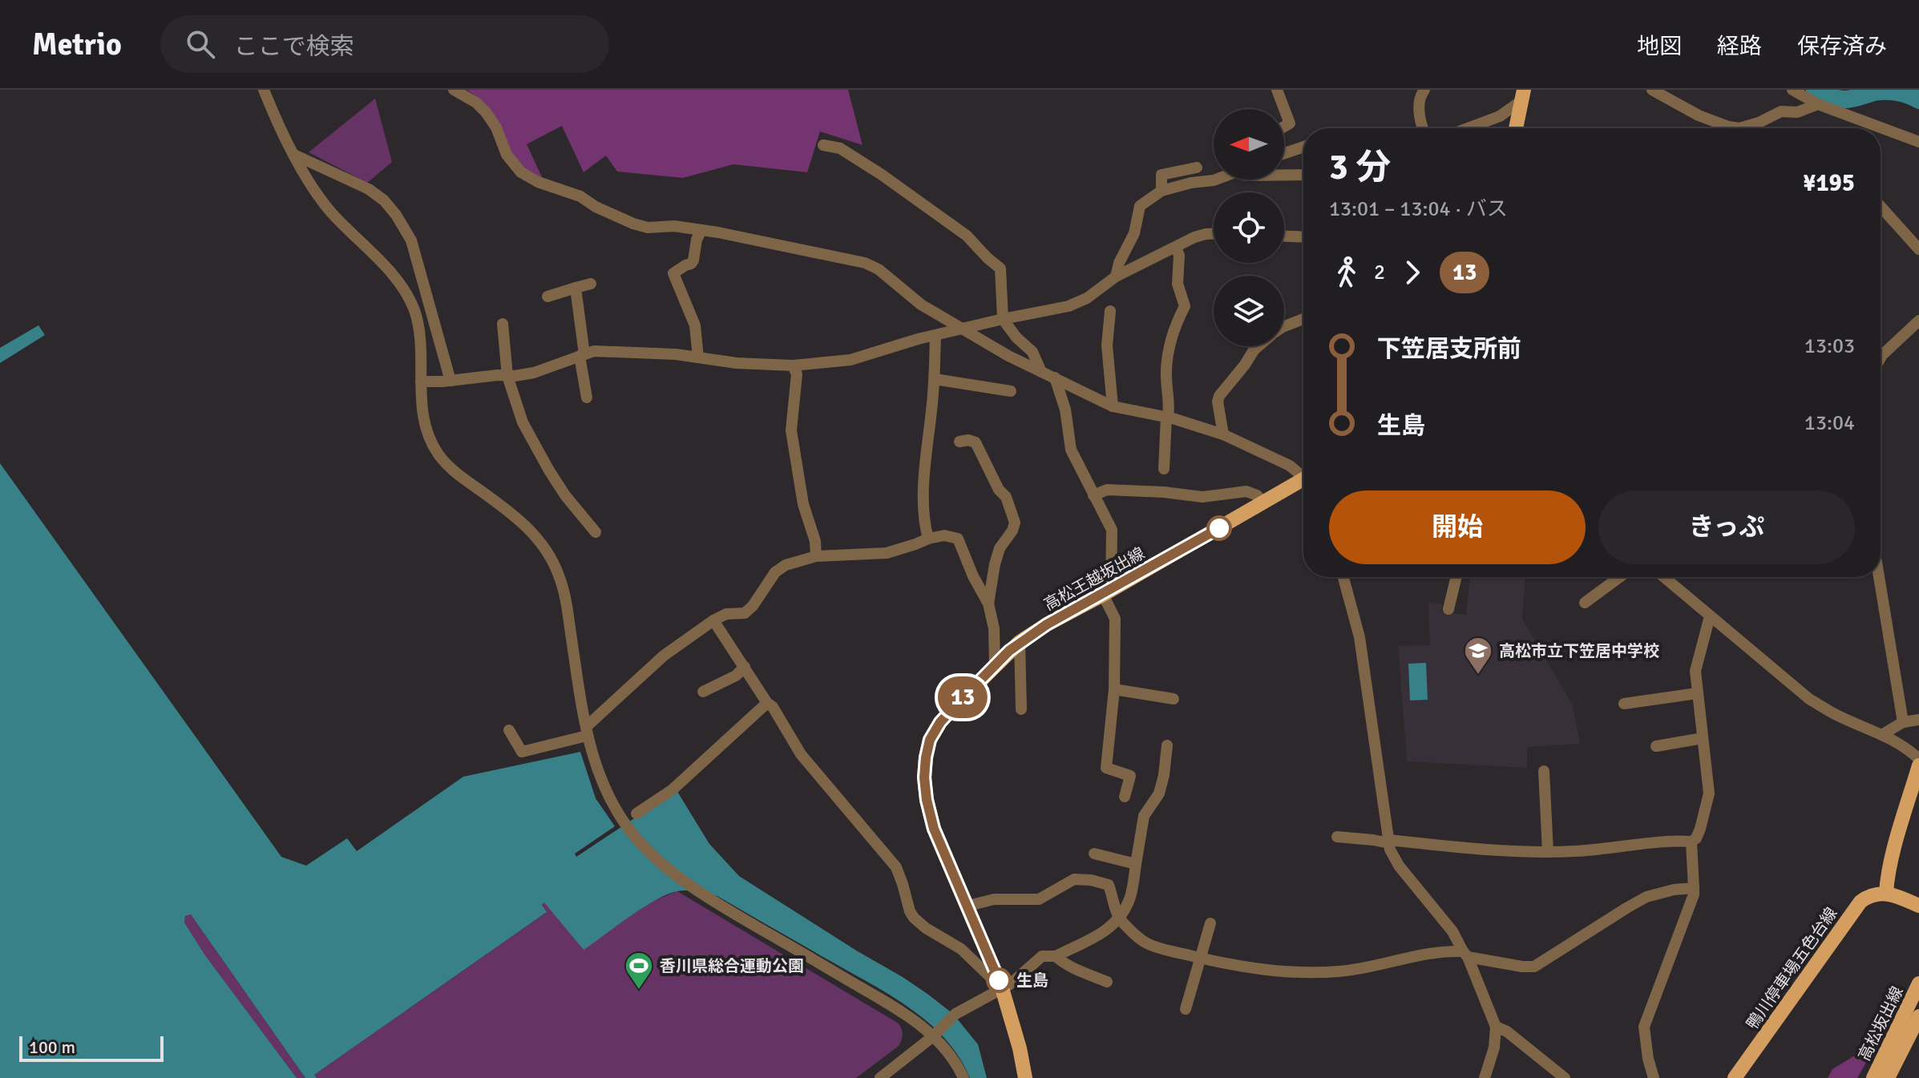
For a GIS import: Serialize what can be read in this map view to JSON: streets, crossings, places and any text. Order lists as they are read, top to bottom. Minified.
{"streets":{"main road":["高松王越坂出線","鴨川停車場五色台線","高松坂出線"]},"places":{"school or university":["高松市立下笠居中学校"],"other":["生島"],"sports":["香川県総合運動公園"]},"lines":["bus line 13"],"scale_bar":"100 m","north":"left","page":{"header":"Metrio","search":"ここで検索","nav":["地図","経路","保存済み"],"on_map":"13","heading":["3 分","13:01 – 13:04 · バス","¥195"],"legs":["2","13"],"list":[{"name":"下笠居支所前","value":"13:03"},{"name":"生島","value":"13:04"}],"buttons":["開始","きっぷ"],"scale":"100 m"}}
